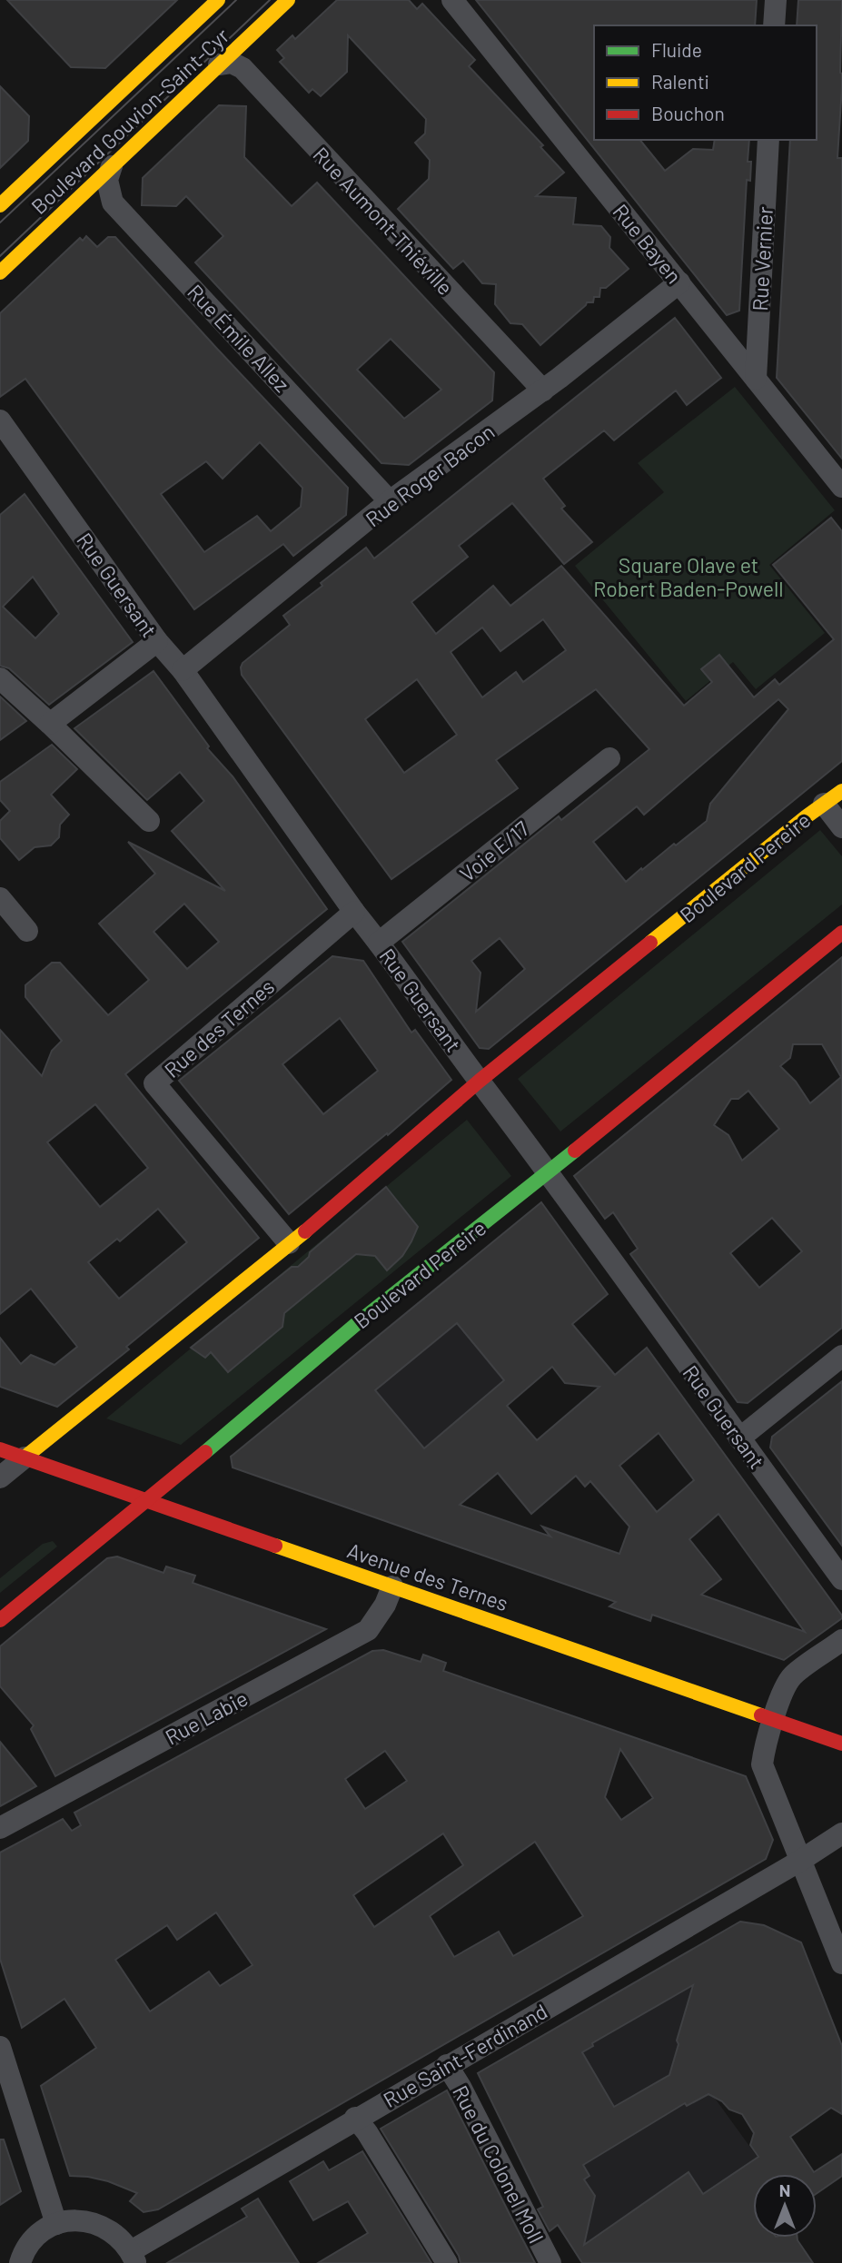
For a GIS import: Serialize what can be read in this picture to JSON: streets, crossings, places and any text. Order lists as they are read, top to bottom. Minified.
{"streets":{"main road":["Boulevard Gouvion-Saint-Cyr","Boulevard Pereire","Avenue des Ternes"],"street":["Rue Aumont-Thiéville","Rue Bayen","Rue Vernier","Rue Émile Allez","Rue Roger Bacon","Rue Guersant","Voie E/17","Rue des Ternes","Rue Labie","Rue Saint-Ferdinand","Rue du Colonel Moll"]},"crossings":[["Boulevard Gouvion-Saint-Cyr","Rue Aumont-Thiéville"],["Boulevard Gouvion-Saint-Cyr","Rue Émile Allez"],["Rue Aumont-Thiéville","Rue Roger Bacon"],["Rue Bayen","Rue Vernier"],["Rue Bayen","Rue Roger Bacon"],["Rue Émile Allez","Rue Roger Bacon"],["Rue Roger Bacon","Rue Guersant"],["Rue Guersant","Voie E/17"],["Rue Guersant","Boulevard Pereire"],["Rue Guersant","Rue des Ternes"],["Boulevard Pereire","Rue des Ternes"],["Boulevard Pereire","Avenue des Ternes"],["Avenue des Ternes","Rue Labie"],["Rue Saint-Ferdinand","Rue du Colonel Moll"]],"parks":["Square Olave et Robert Baden-Powell"],"legend":["Fluide","Ralenti","Bouchon"],"north":"top"}
